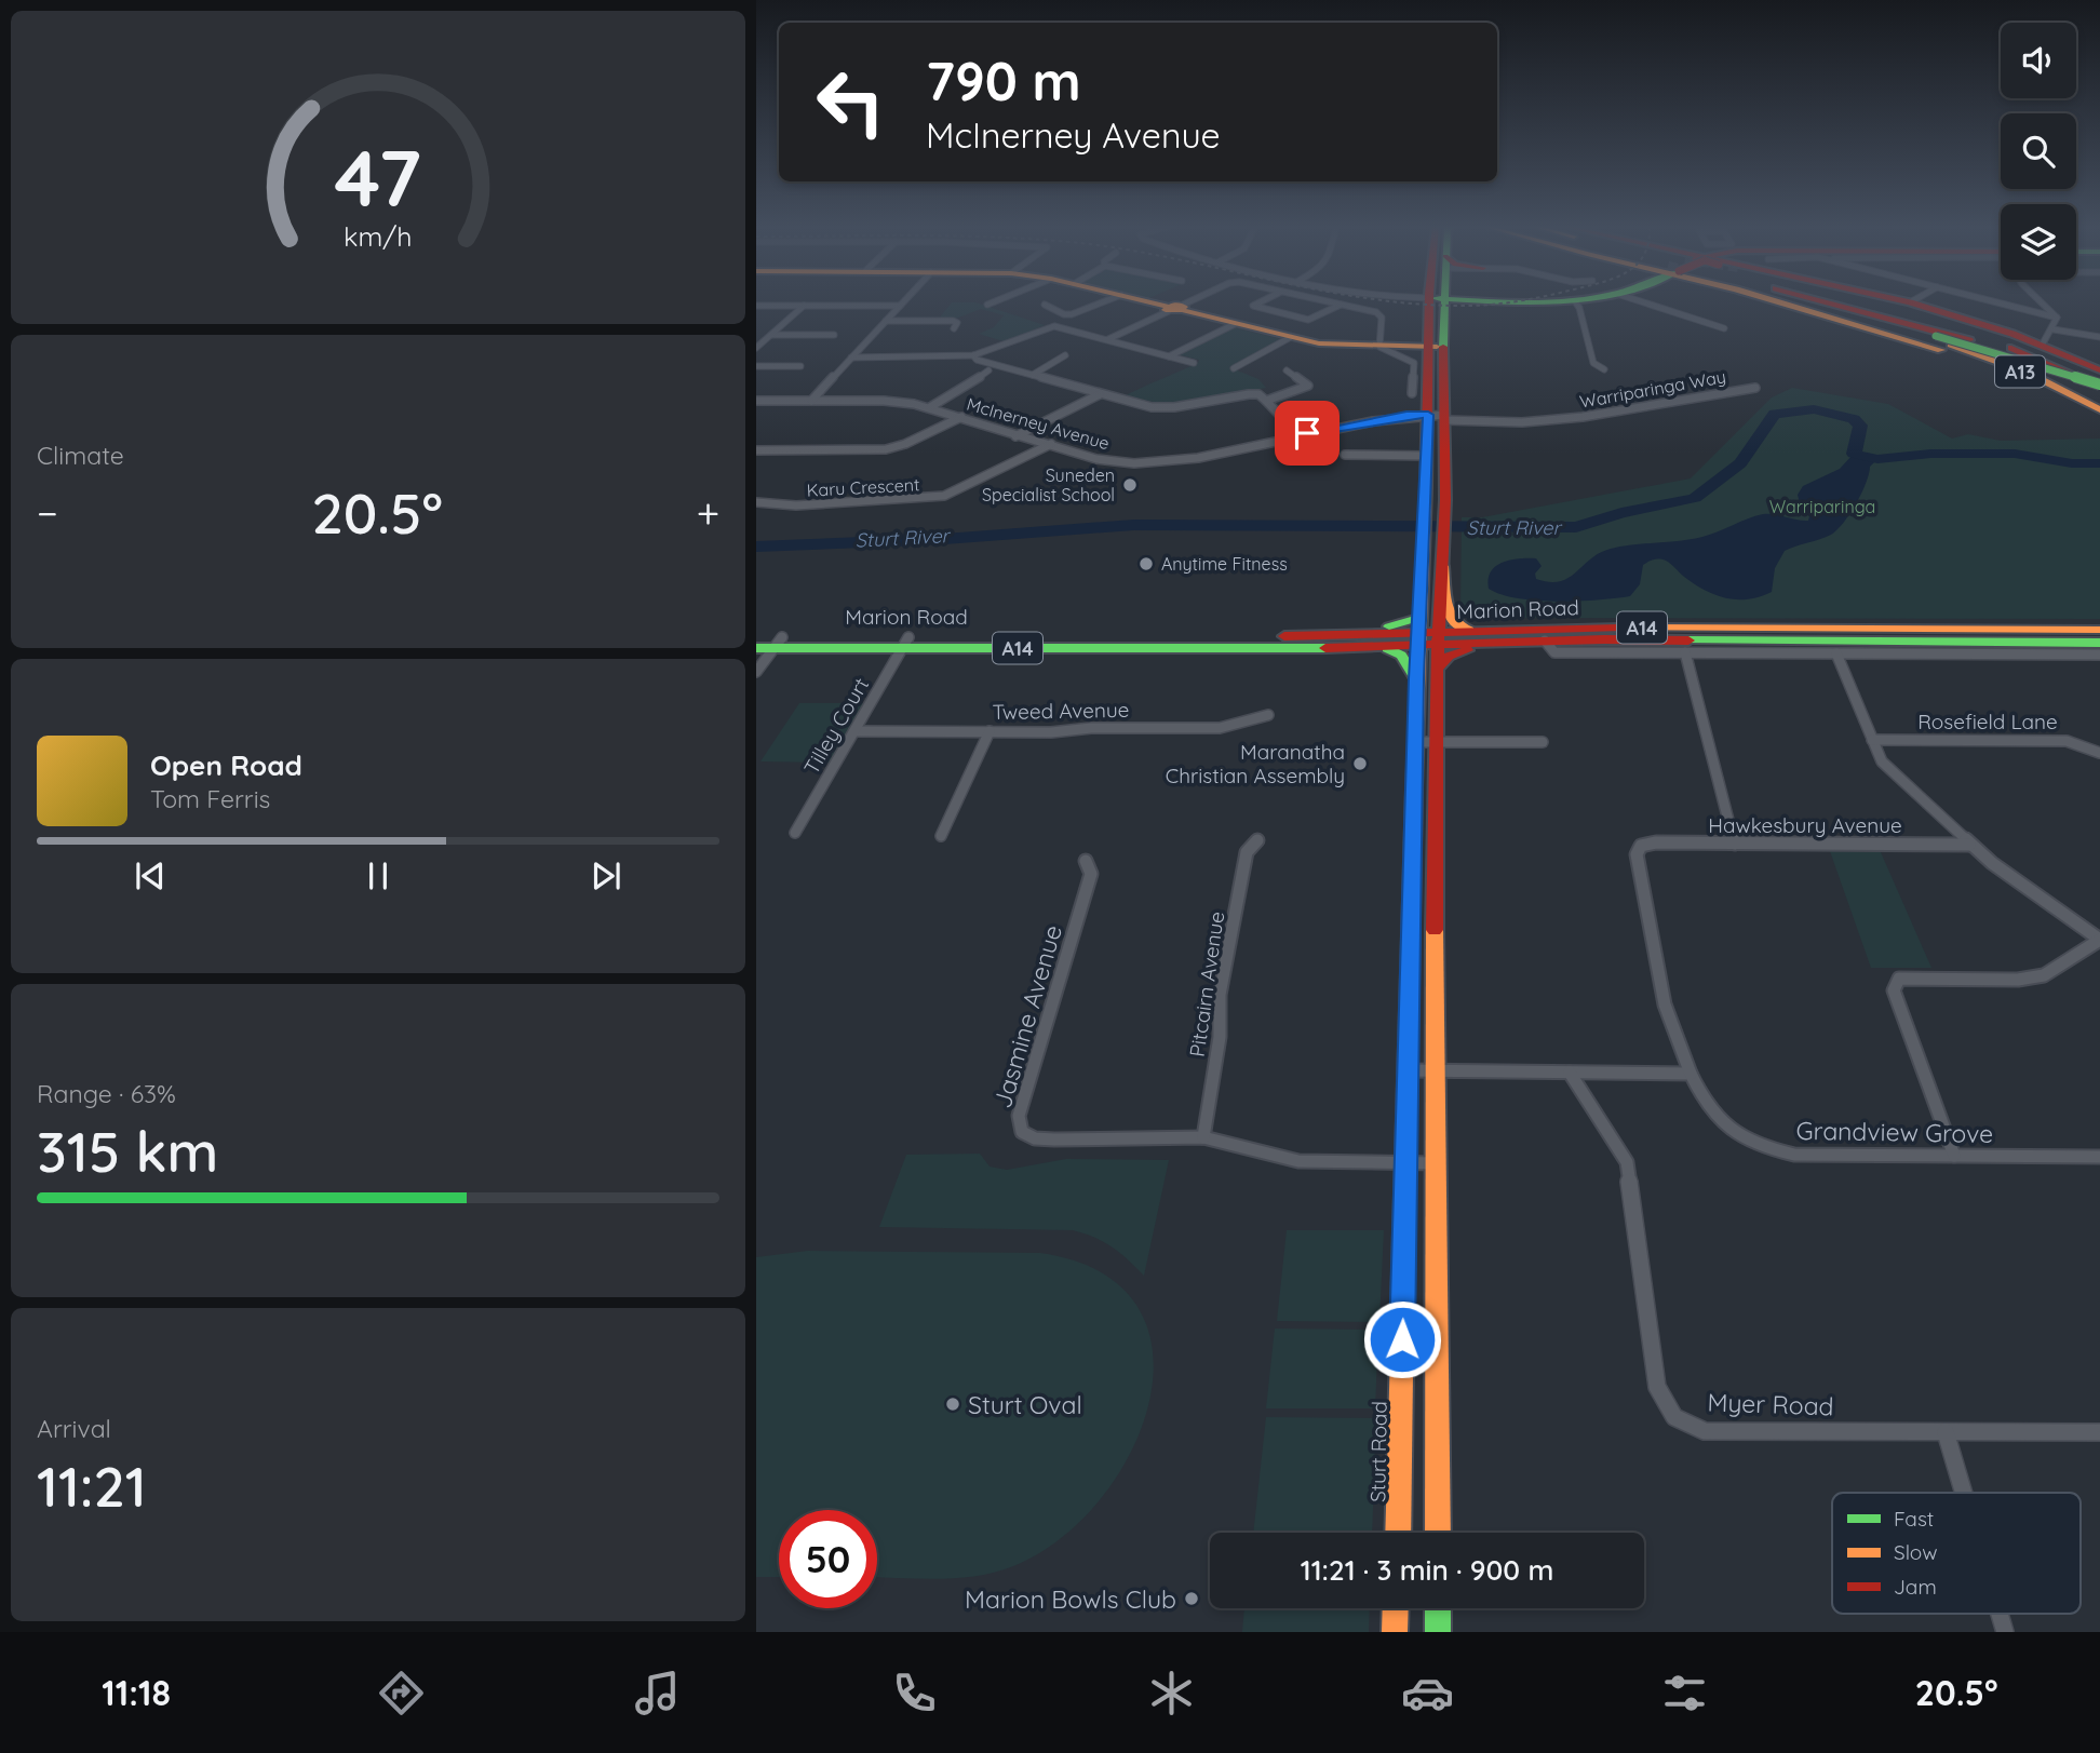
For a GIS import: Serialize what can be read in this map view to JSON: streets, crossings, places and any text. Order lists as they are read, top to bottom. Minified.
{"streets":{"main road":["A13","Marion Road","A14","Sturt Road"],"street":["Warriparinga Way","McInerney Avenue","Karu Crescent","Tweed Avenue","Rosefield Lane","Tilley Court","Hawkesbury Avenue","Pitcairn Avenue","Jasmine Avenue","Grandview Grove","Myer Road"]},"crossings":[["Warriparinga Way","McInerney Avenue"],["Warriparinga Way","Sturt Road"],["McInerney Avenue","Karu Crescent"],["McInerney Avenue","Sturt Road"],["Marion Road","Tilley Court"],["Marion Road","Sturt Road"],["Tweed Avenue","Tilley Court"],["Hawkesbury Avenue","Grandview Grove"],["Pitcairn Avenue","Jasmine Avenue"],["Jasmine Avenue","Sturt Road"]],"water":["Sturt River"],"parks":["Warriparinga"],"places":["Suneden Specialist School","Anytime Fitness","Maranatha Christian Assembly","Sturt Oval","Marion Bowls Club"],"legend":["Fast","Slow","Jam"],"page":{"turn":["790 m","McInerney Avenue"],"tile":["Climate",["Range · 63%","315 km"],["Arrival","11:21"]],"heat":["−","20.5°","+"],"song":["Open Road","Tom Ferris"],"limit":"50","trip":"11:21 · 3 min · 900 m","tabs":["11:18","20.5°"],"gauge":["47","km/h"]}}
